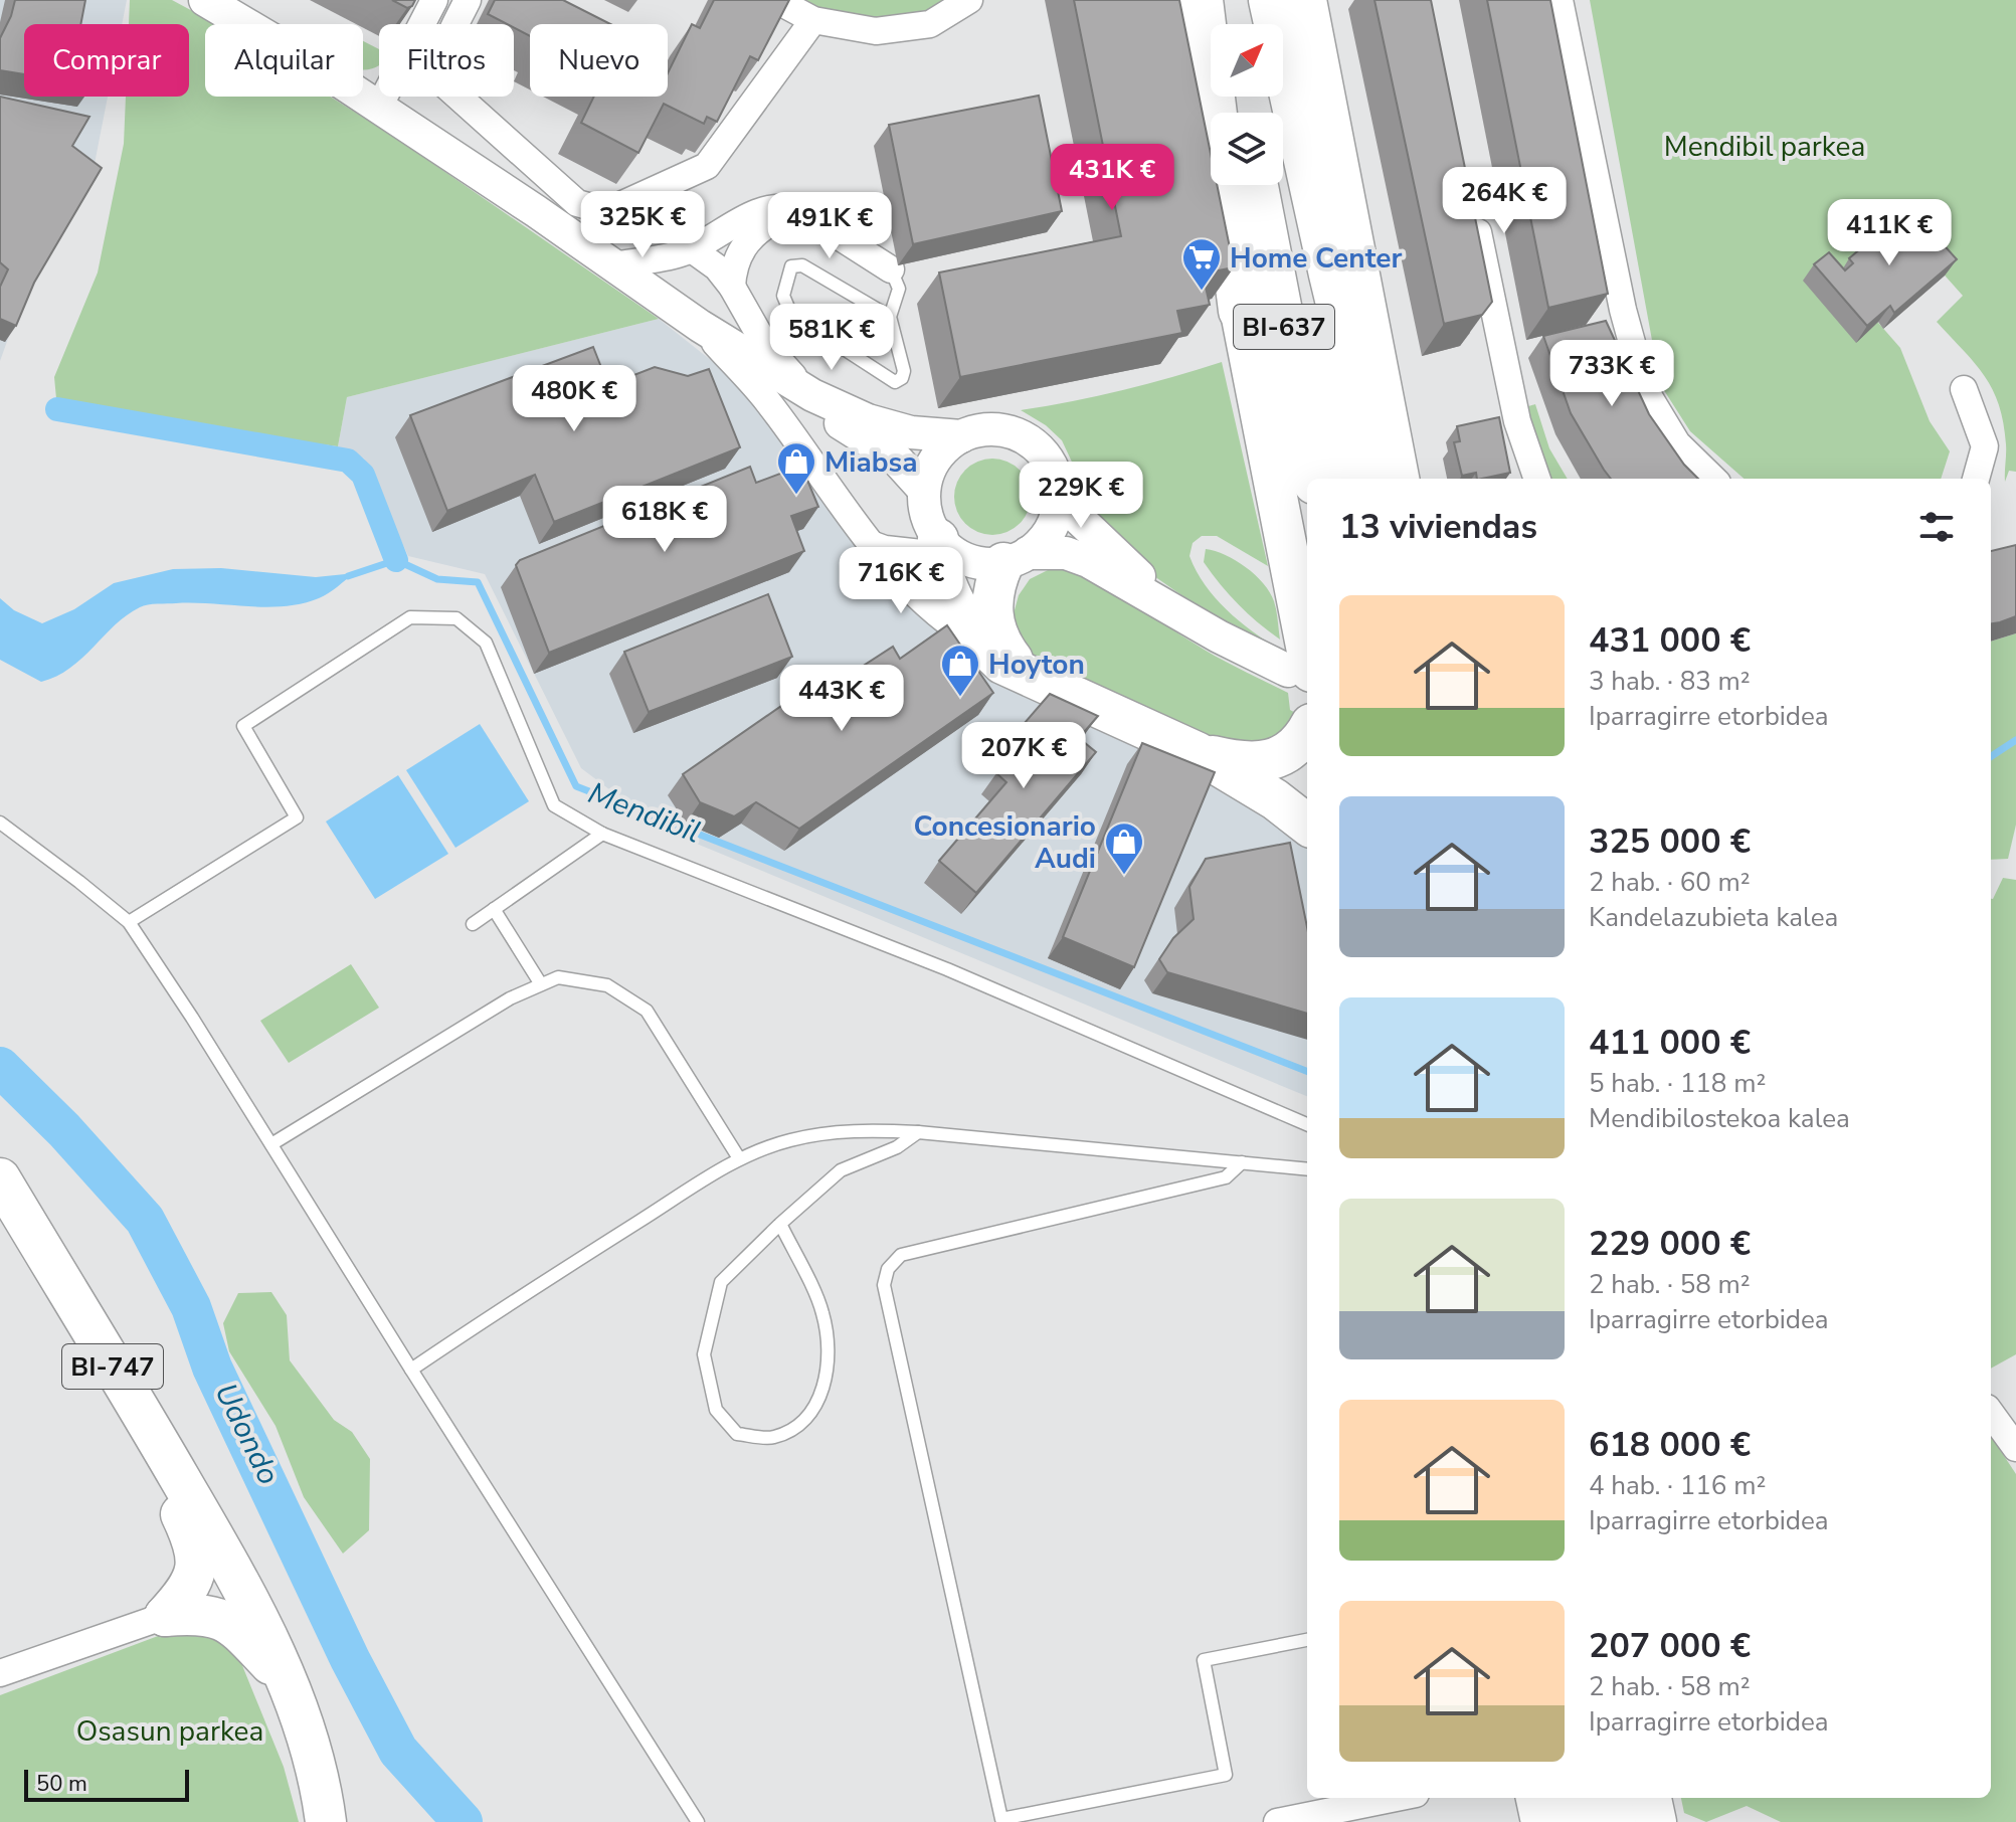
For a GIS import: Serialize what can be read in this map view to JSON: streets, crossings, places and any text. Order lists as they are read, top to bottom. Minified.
{"streets":{"highway":["BI-637"],"main road":["BI-747"]},"water":["Mendibil","Udondo"],"parks":["Mendibil parkea","Osasun parkea"],"places":{"supermarket":["Home Center"],"shop":["Miabsa","Hoyton","Concesionario Audi"]},"scale_bar":"50 m","north":"top right","page":{"chip":["Comprar","Alquilar","Filtros","Nuevo"],"price":["431K €","264K €","325K €","491K €","411K €","581K €","733K €","480K €","229K €","618K €","716K €","443K €","207K €"],"heading":"13 viviendas","list":[{"name":"431 000 €","note":"3 hab. · 83 m² · Iparragirre etorbidea"},{"name":"325 000 €","note":"2 hab. · 60 m² · Kandelazubieta kalea"},{"name":"411 000 €","note":"5 hab. · 118 m² · Mendibilostekoa kalea"},{"name":"229 000 €","note":"2 hab. · 58 m² · Iparragirre etorbidea"},{"name":"618 000 €","note":"4 hab. · 116 m² · Iparragirre etorbidea"},{"name":"207 000 €","note":"2 hab. · 58 m² · Iparragirre etorbidea"}],"scale":"50 m"}}
